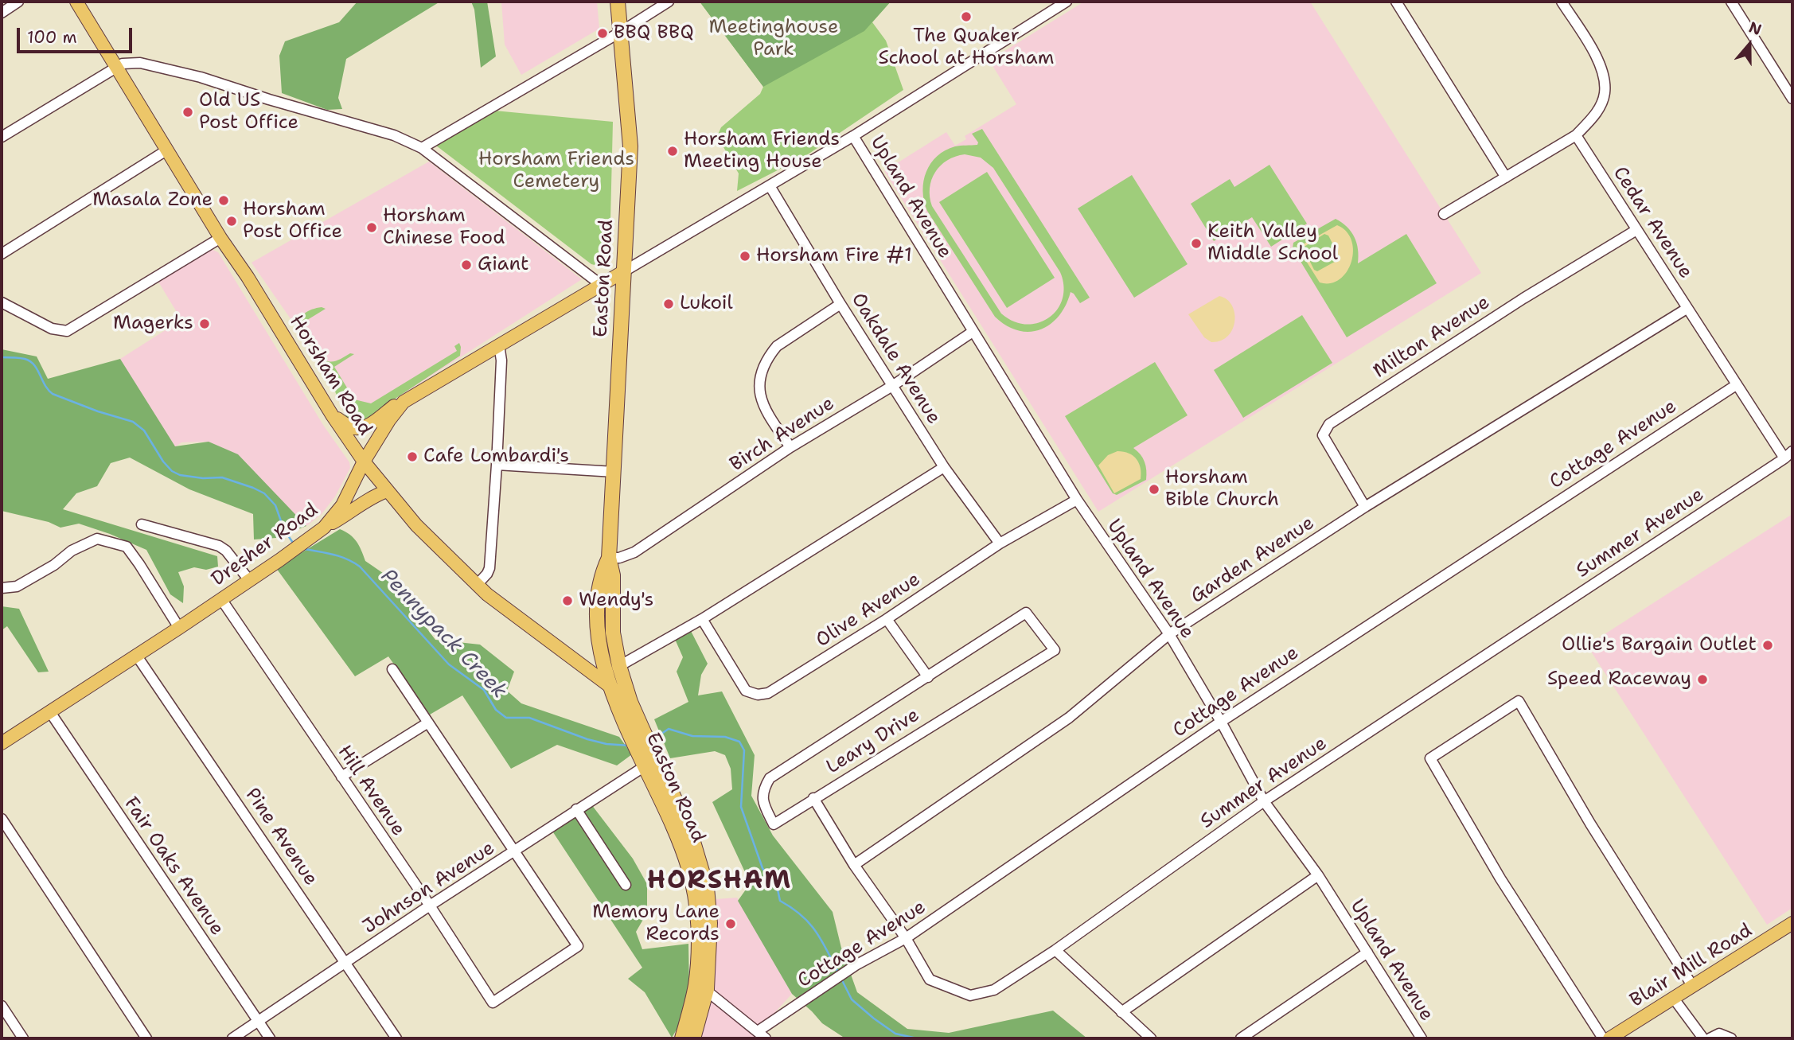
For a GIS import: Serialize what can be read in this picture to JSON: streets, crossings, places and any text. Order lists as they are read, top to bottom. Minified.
{"streets":{"highway":["Easton Road"],"main road":["Horsham Road","Dresher Road","Blair Mill Road"],"street":["Upland Avenue","Cedar Avenue","Milton Avenue","Oakdale Avenue","Birch Avenue","Cottage Avenue","Summer Avenue","Garden Avenue","Olive Avenue","Leary Drive","Hill Avenue","Pine Avenue","Fair Oaks Avenue","Johnson Avenue"]},"crossings":[["Upland Avenue","Birch Avenue"],["Upland Avenue","Cottage Avenue"],["Upland Avenue","Summer Avenue"],["Upland Avenue","Garden Avenue"],["Upland Avenue","Olive Avenue"],["Cedar Avenue","Milton Avenue"],["Cedar Avenue","Cottage Avenue"],["Cedar Avenue","Summer Avenue"],["Cedar Avenue","Garden Avenue"],["Easton Road","Horsham Road"],["Easton Road","Birch Avenue"],["Easton Road","Dresher Road"],["Easton Road","Johnson Avenue"],["Milton Avenue","Garden Avenue"],["Oakdale Avenue","Birch Avenue"],["Oakdale Avenue","Olive Avenue"],["Horsham Road","Dresher Road"],["Cottage Avenue","Summer Avenue"],["Summer Avenue","Garden Avenue"],["Summer Avenue","Leary Drive"],["Dresher Road","Hill Avenue"],["Dresher Road","Pine Avenue"],["Dresher Road","Fair Oaks Avenue"],["Hill Avenue","Johnson Avenue"],["Pine Avenue","Johnson Avenue"],["Fair Oaks Avenue","Johnson Avenue"]],"districts":["HORSHAM"],"water":["Pennypack Creek"],"parks":["Meetinghouse Park","Horsham Friends Cemetery"],"places":["The Quaker School at Horsham","BBQ BBQ","Old US Post Office","Horsham Friends Meeting House","Masala Zone","Horsham Post Office","Horsham Chinese Food","Keith Valley Middle School","Horsham Fire #1","Giant","Lukoil","Magerks","Cafe Lombardi's","Horsham Bible Church","Wendy's","Ollie's Bargain Outlet","Speed Raceway","Memory Lane Records"],"scale_bar":"100 m","north":"top"}
